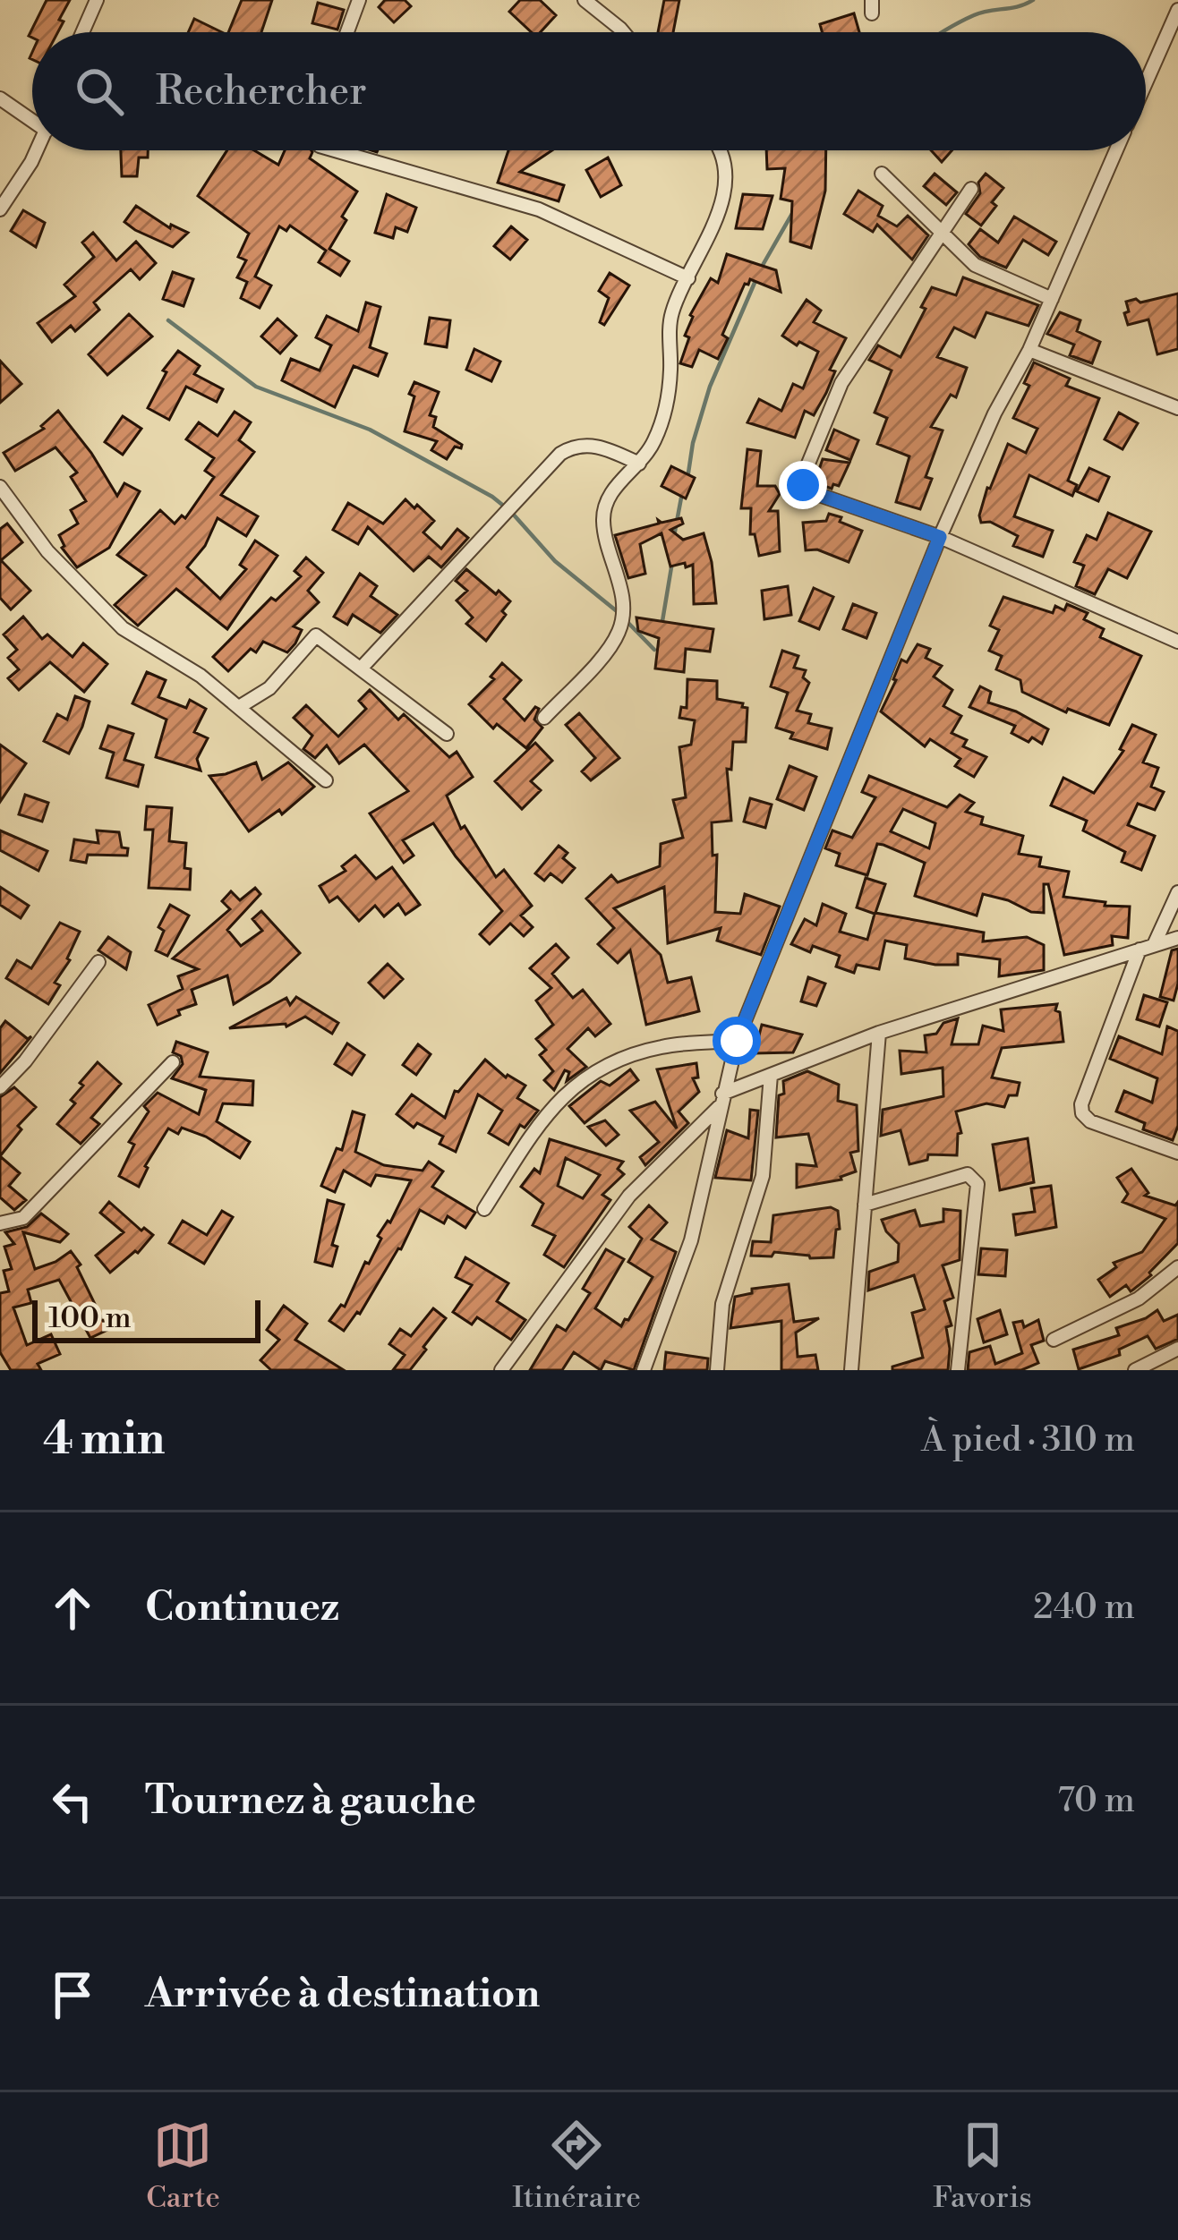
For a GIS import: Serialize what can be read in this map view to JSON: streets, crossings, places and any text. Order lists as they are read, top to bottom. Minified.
{"scale_bar":"100 m","page":{"search":"Rechercher","scale":"100 m","heading":["4 min","À pied · 310 m"],"list":[["Continuez","240 m"],["Tournez à gauche","70 m"],"Arrivée à destination"],"nav":["Carte","Itinéraire","Favoris"]}}
